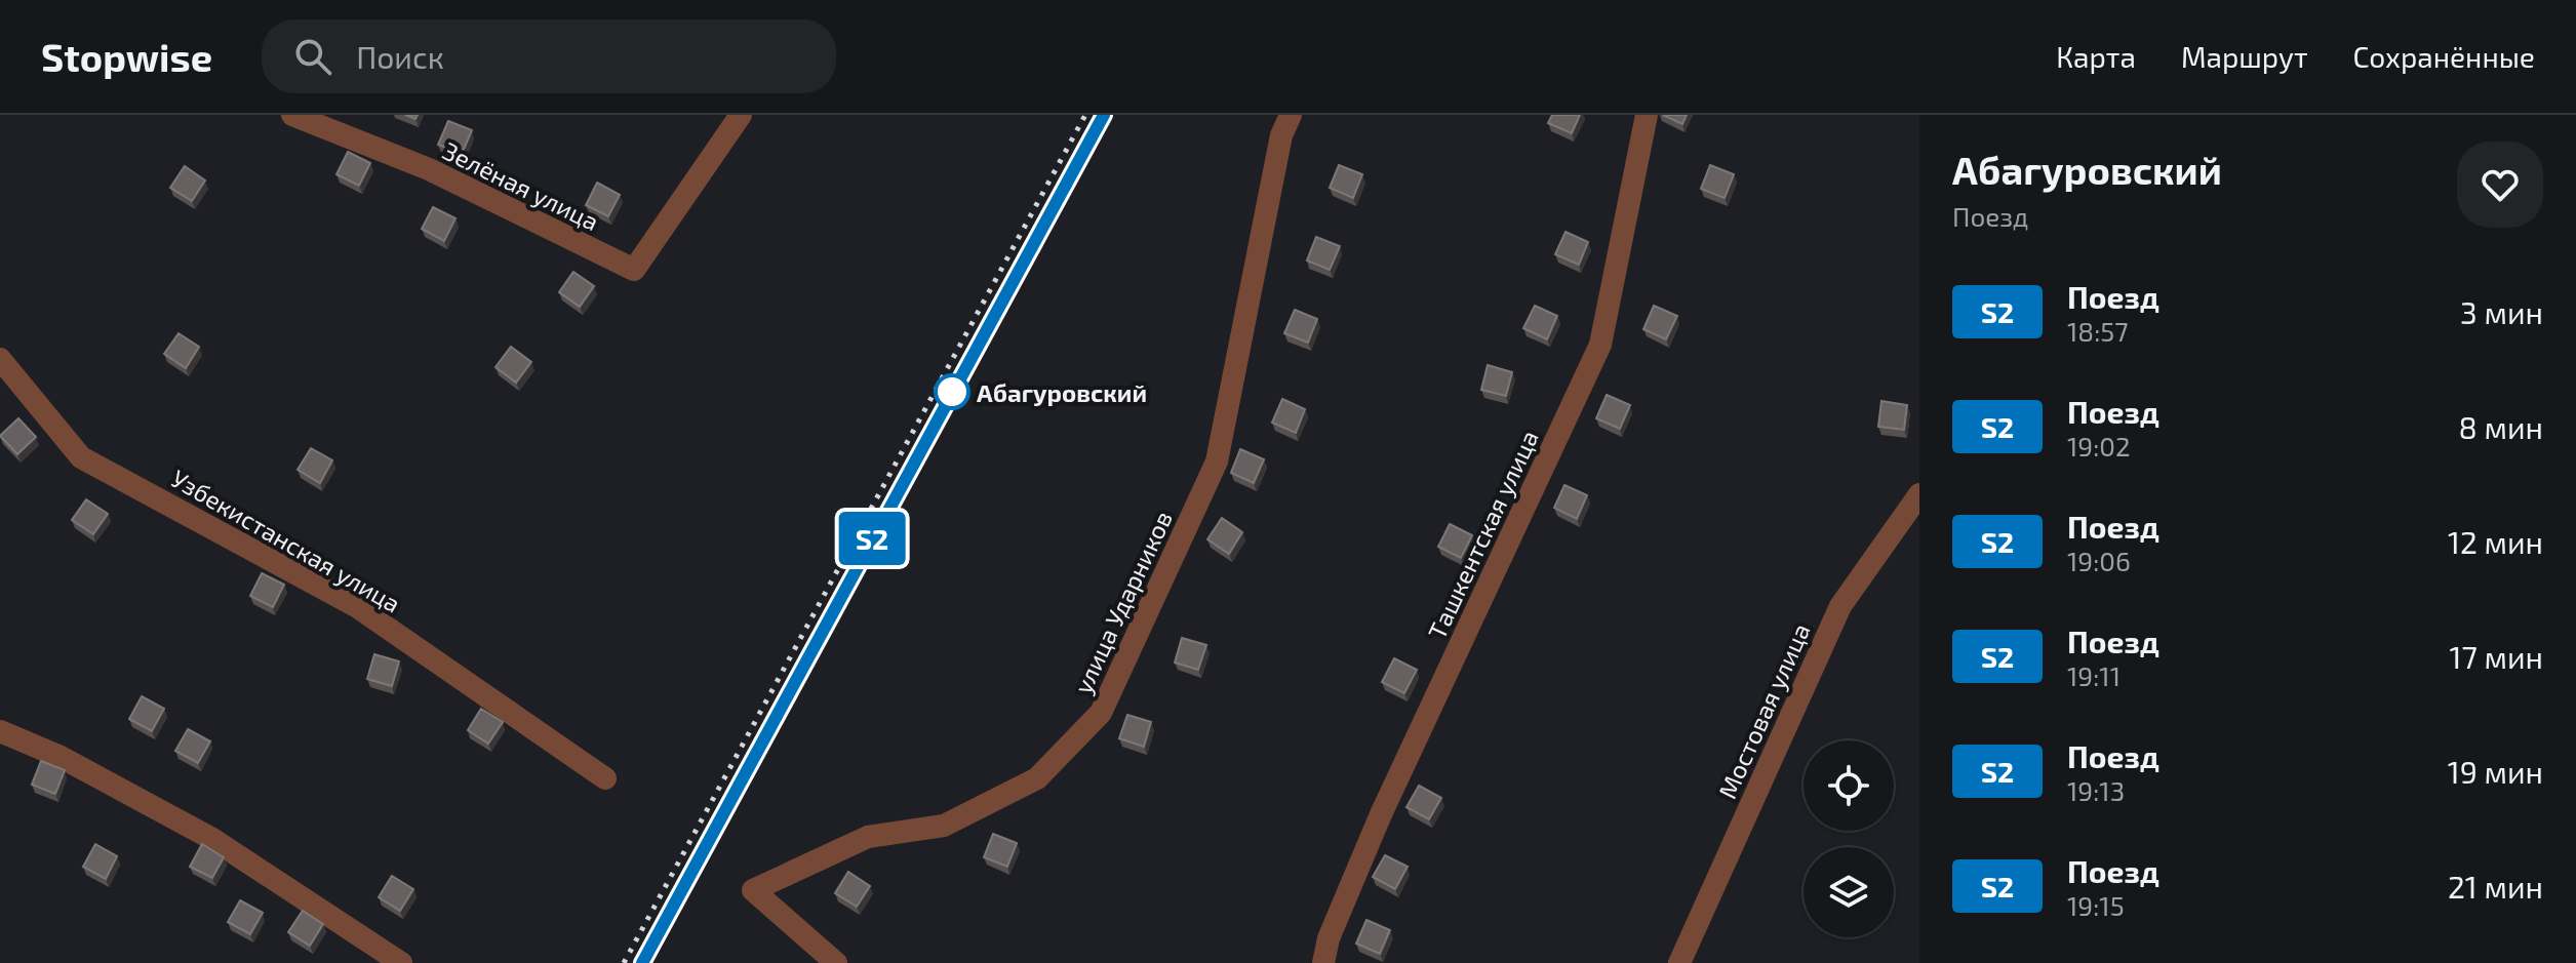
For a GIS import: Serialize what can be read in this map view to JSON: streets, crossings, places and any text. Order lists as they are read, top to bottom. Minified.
{"streets":{"street":["Зелёная улица","Ташкентская улица","Узбекистанская улица","улица Ударников","Мостовая улица"]},"places":["Абагуровский"],"page":{"header":"Stopwise","search":"Поиск","nav":["Карта","Маршрут","Сохранённые"],"on_map":"S2","heading":["Абагуровский","Поезд"],"list":[{"mark":"S2","name":"Поезд","note":"18:57","value":"3 мин"},{"mark":"S2","name":"Поезд","note":"19:02","value":"8 мин"},{"mark":"S2","name":"Поезд","note":"19:06","value":"12 мин"},{"mark":"S2","name":"Поезд","note":"19:11","value":"17 мин"},{"mark":"S2","name":"Поезд","note":"19:13","value":"19 мин"},{"mark":"S2","name":"Поезд","note":"19:15","value":"21 мин"}]}}
